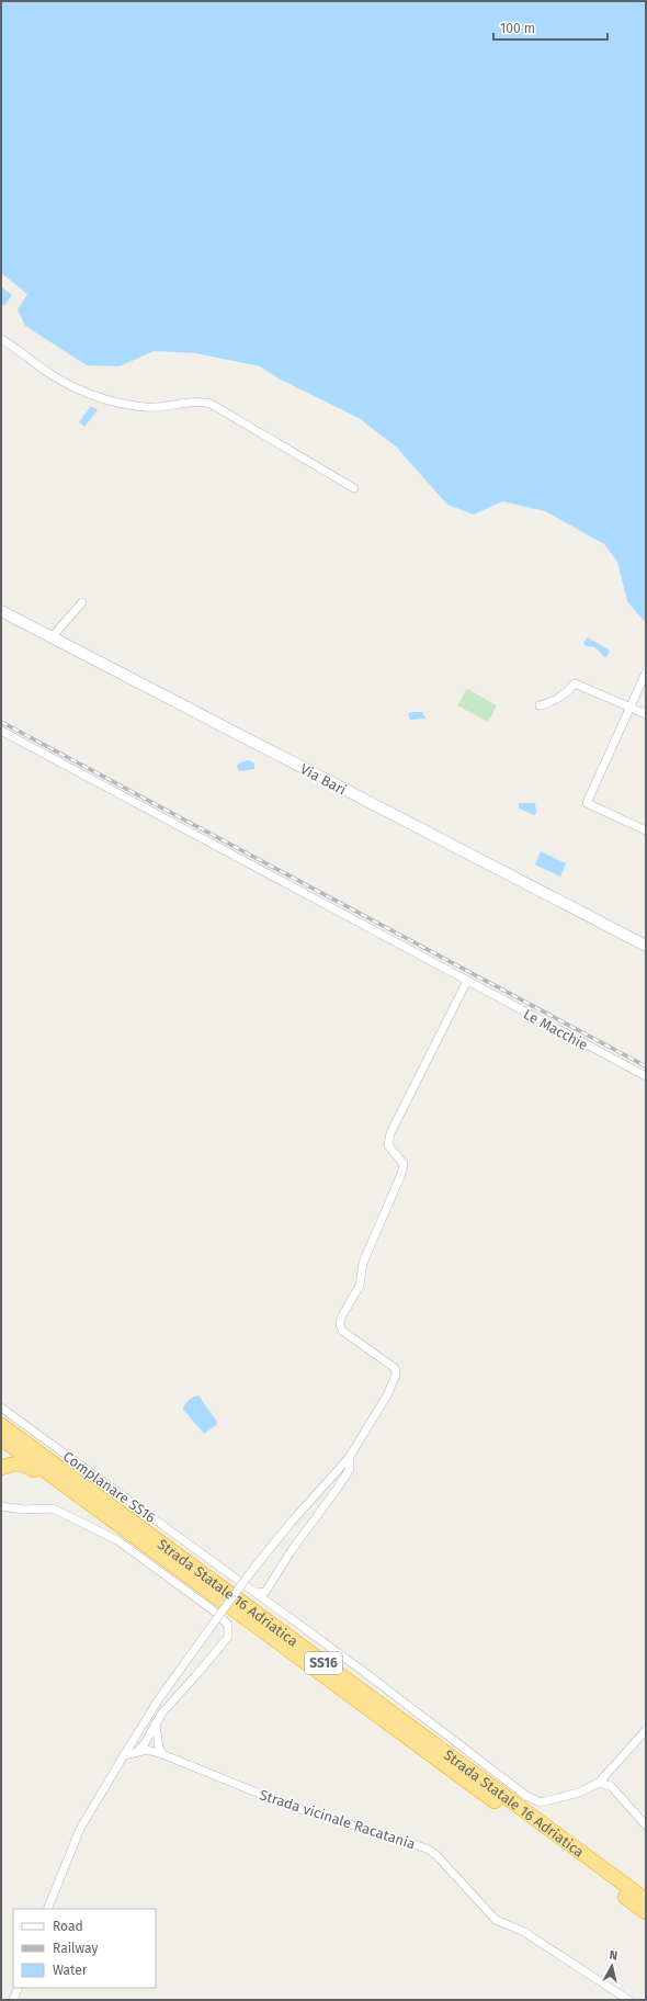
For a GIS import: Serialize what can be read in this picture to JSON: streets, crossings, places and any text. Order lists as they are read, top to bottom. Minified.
{"streets":{"highway":["Strada Statale 16 Adriatica","SS16"],"main road":["Via Bari"],"street":["Le Macchie","Complanare SS16","Strada vicinale Racatania"]},"legend":["Road","Railway","Water"],"scale_bar":"100 m","north":"top"}
